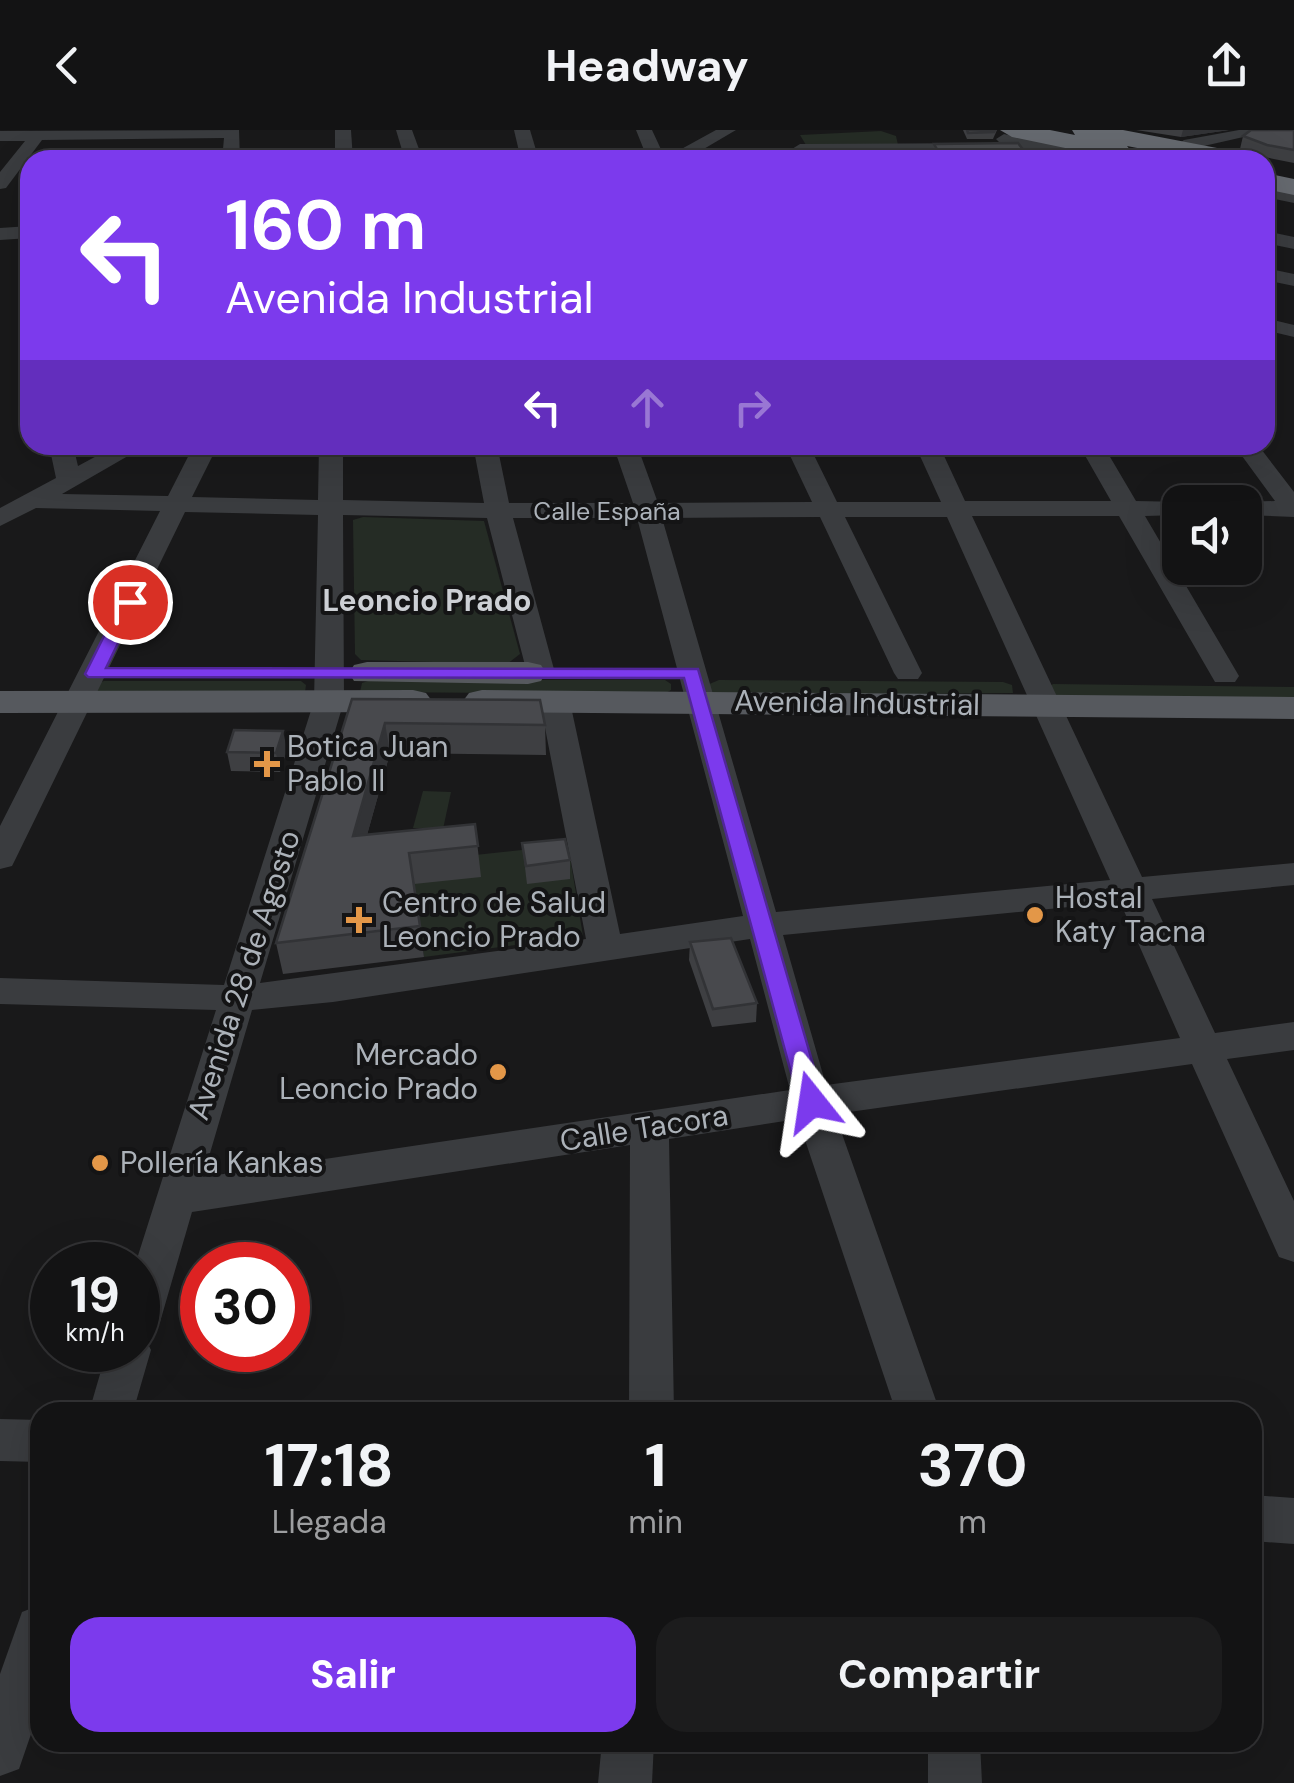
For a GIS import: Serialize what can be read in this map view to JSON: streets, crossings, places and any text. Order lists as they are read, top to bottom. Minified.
{"streets":{"main road":["Avenida Industrial"],"street":["Calle España","Avenida 28 de Agosto","Calle Tacora"]},"crossings":[["Calle España","Avenida 28 de Agosto"],["Avenida Industrial","Avenida 28 de Agosto"],["Avenida 28 de Agosto","Calle Tacora"]],"districts":["Leoncio Prado"],"places":{"health":["Botica Juan Pablo II","Centro de Salud Leoncio Prado"],"other":["Hostal Katy Tacna","Mercado Leoncio Prado","Pollería Kankas"]},"page":{"header":"Headway","turn":["160 m","Avenida Industrial"],"speed":"19 km/h","limit":"30","eta":["17:18","Llegada","1","min","370","m"],"buttons":["Salir","Compartir"]}}
